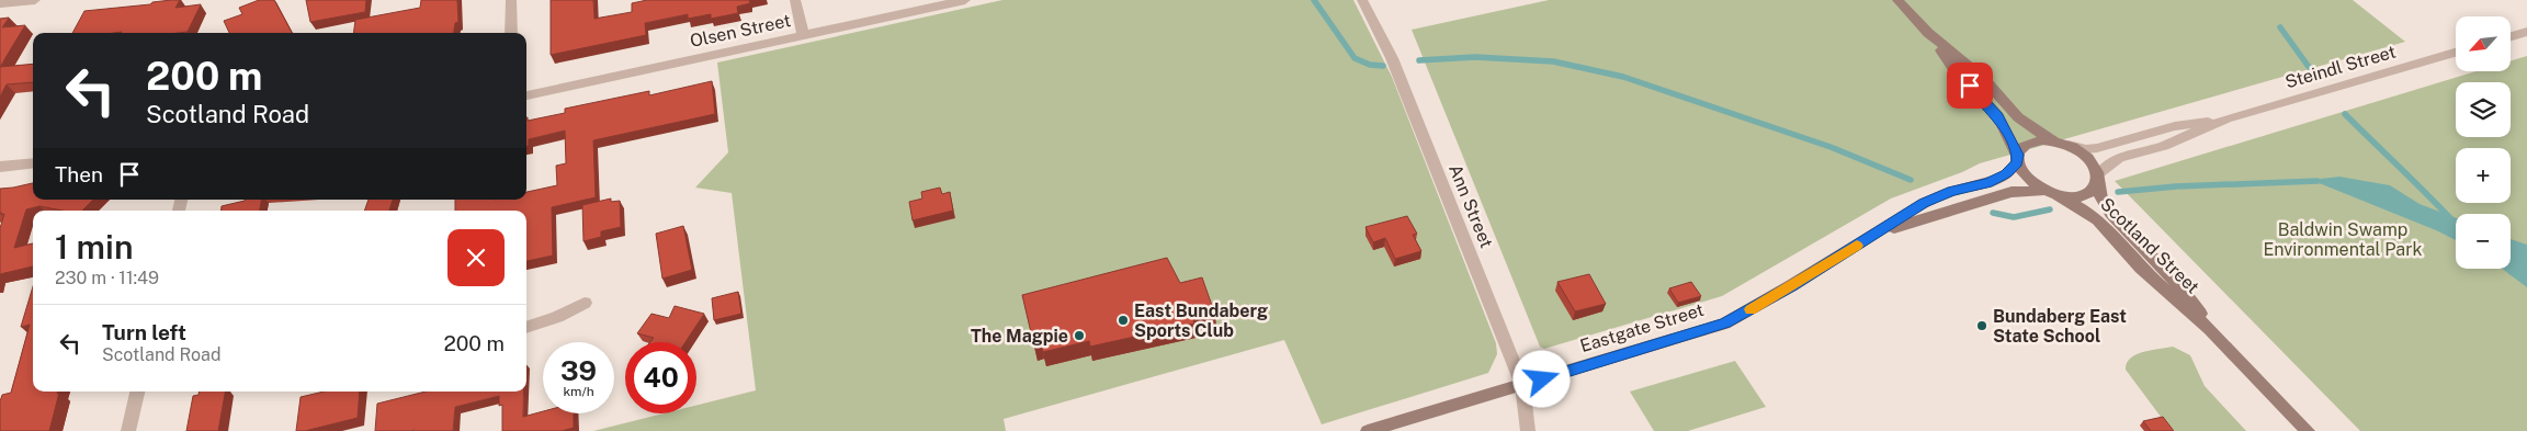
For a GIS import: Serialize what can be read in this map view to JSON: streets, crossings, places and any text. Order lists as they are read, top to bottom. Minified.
{"streets":{"street":["Olsen Street","Steindl Street","Ann Street","Scotland Street","Eastgate Street"]},"crossings":[["Steindl Street","Scotland Street"],["Steindl Street","Eastgate Street"],["Ann Street","Eastgate Street"],["Scotland Street","Eastgate Street"]],"parks":["Baldwin Swamp Environmental Park"],"places":["East Bundaberg Sports Club","Bundaberg East State School","The Magpie"],"north":"bottom left","page":{"map_buttons":["+","−"],"turn":["200 m","Scotland Road"],"then":"Then","heading":["1 min","230 m · 11:49"],"list":[{"name":"Turn left","note":"Scotland Road","value":"200 m"}],"speed":"39 km/h","limit":"40"}}
